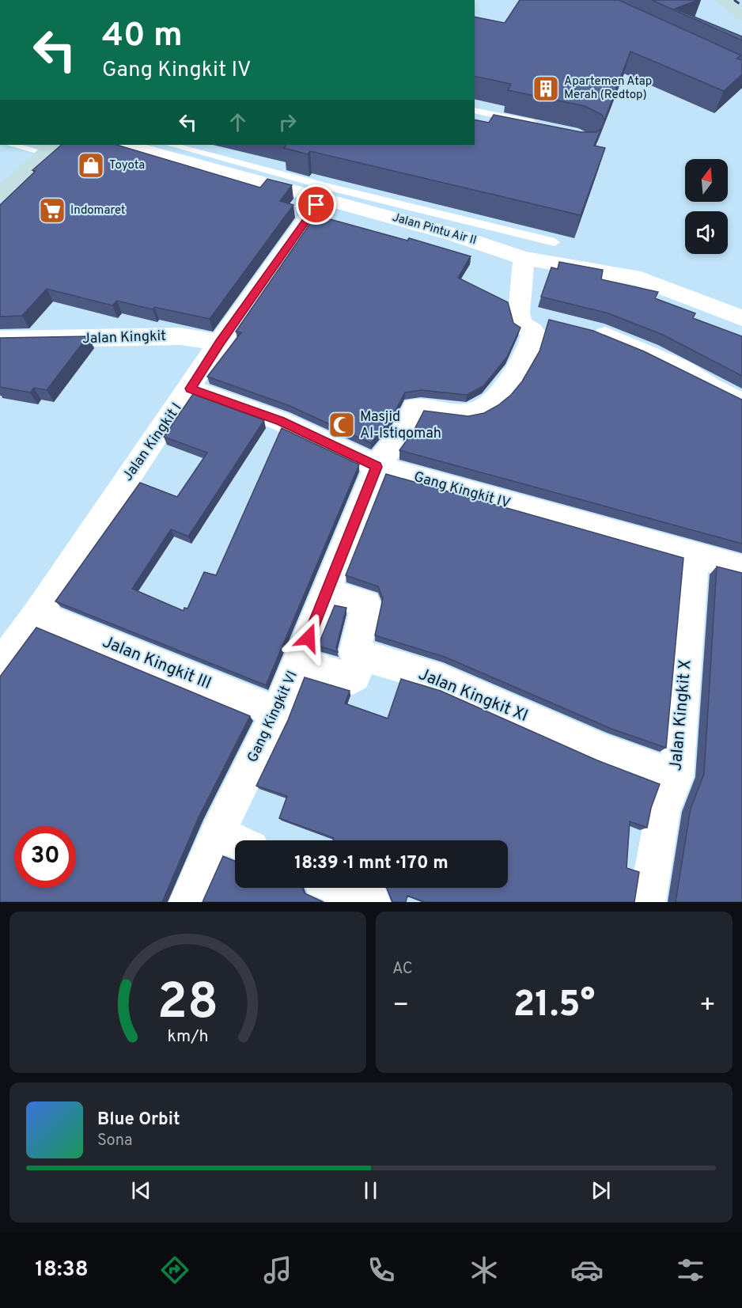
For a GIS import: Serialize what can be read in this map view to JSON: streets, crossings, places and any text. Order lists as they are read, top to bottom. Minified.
{"streets":{"street":["Jalan Pintu Air II","Jalan Kingkit","Jalan Kingkit I","Gang Kingkit IV","Jalan Kingkit III","Jalan Kingkit XI","Jalan Kingkit X","Gang Kingkit VI"]},"crossings":[["Jalan Pintu Air II","Jalan Kingkit I"],["Jalan Kingkit","Jalan Kingkit I"],["Jalan Kingkit I","Gang Kingkit IV"],["Jalan Kingkit I","Jalan Kingkit III"],["Gang Kingkit IV","Jalan Kingkit X"],["Gang Kingkit IV","Gang Kingkit VI"],["Jalan Kingkit III","Gang Kingkit VI"],["Jalan Kingkit XI","Jalan Kingkit X"]],"places":{"building":["Apartemen Atap Merah (Redtop)"],"shop":["Toyota"],"supermarket":["Indomaret"],"mosque":["Masjid Al-Istiqomah"]},"north":"top","page":{"turn":["40 m","Gang Kingkit IV"],"limit":"30","trip":"18:39 · 1 mnt · 170 m","tile":"AC","heat":["−","21.5°","+"],"song":["Blue Orbit","Sona"],"tabs":"18:38","gauge":["28","km/h"]}}
